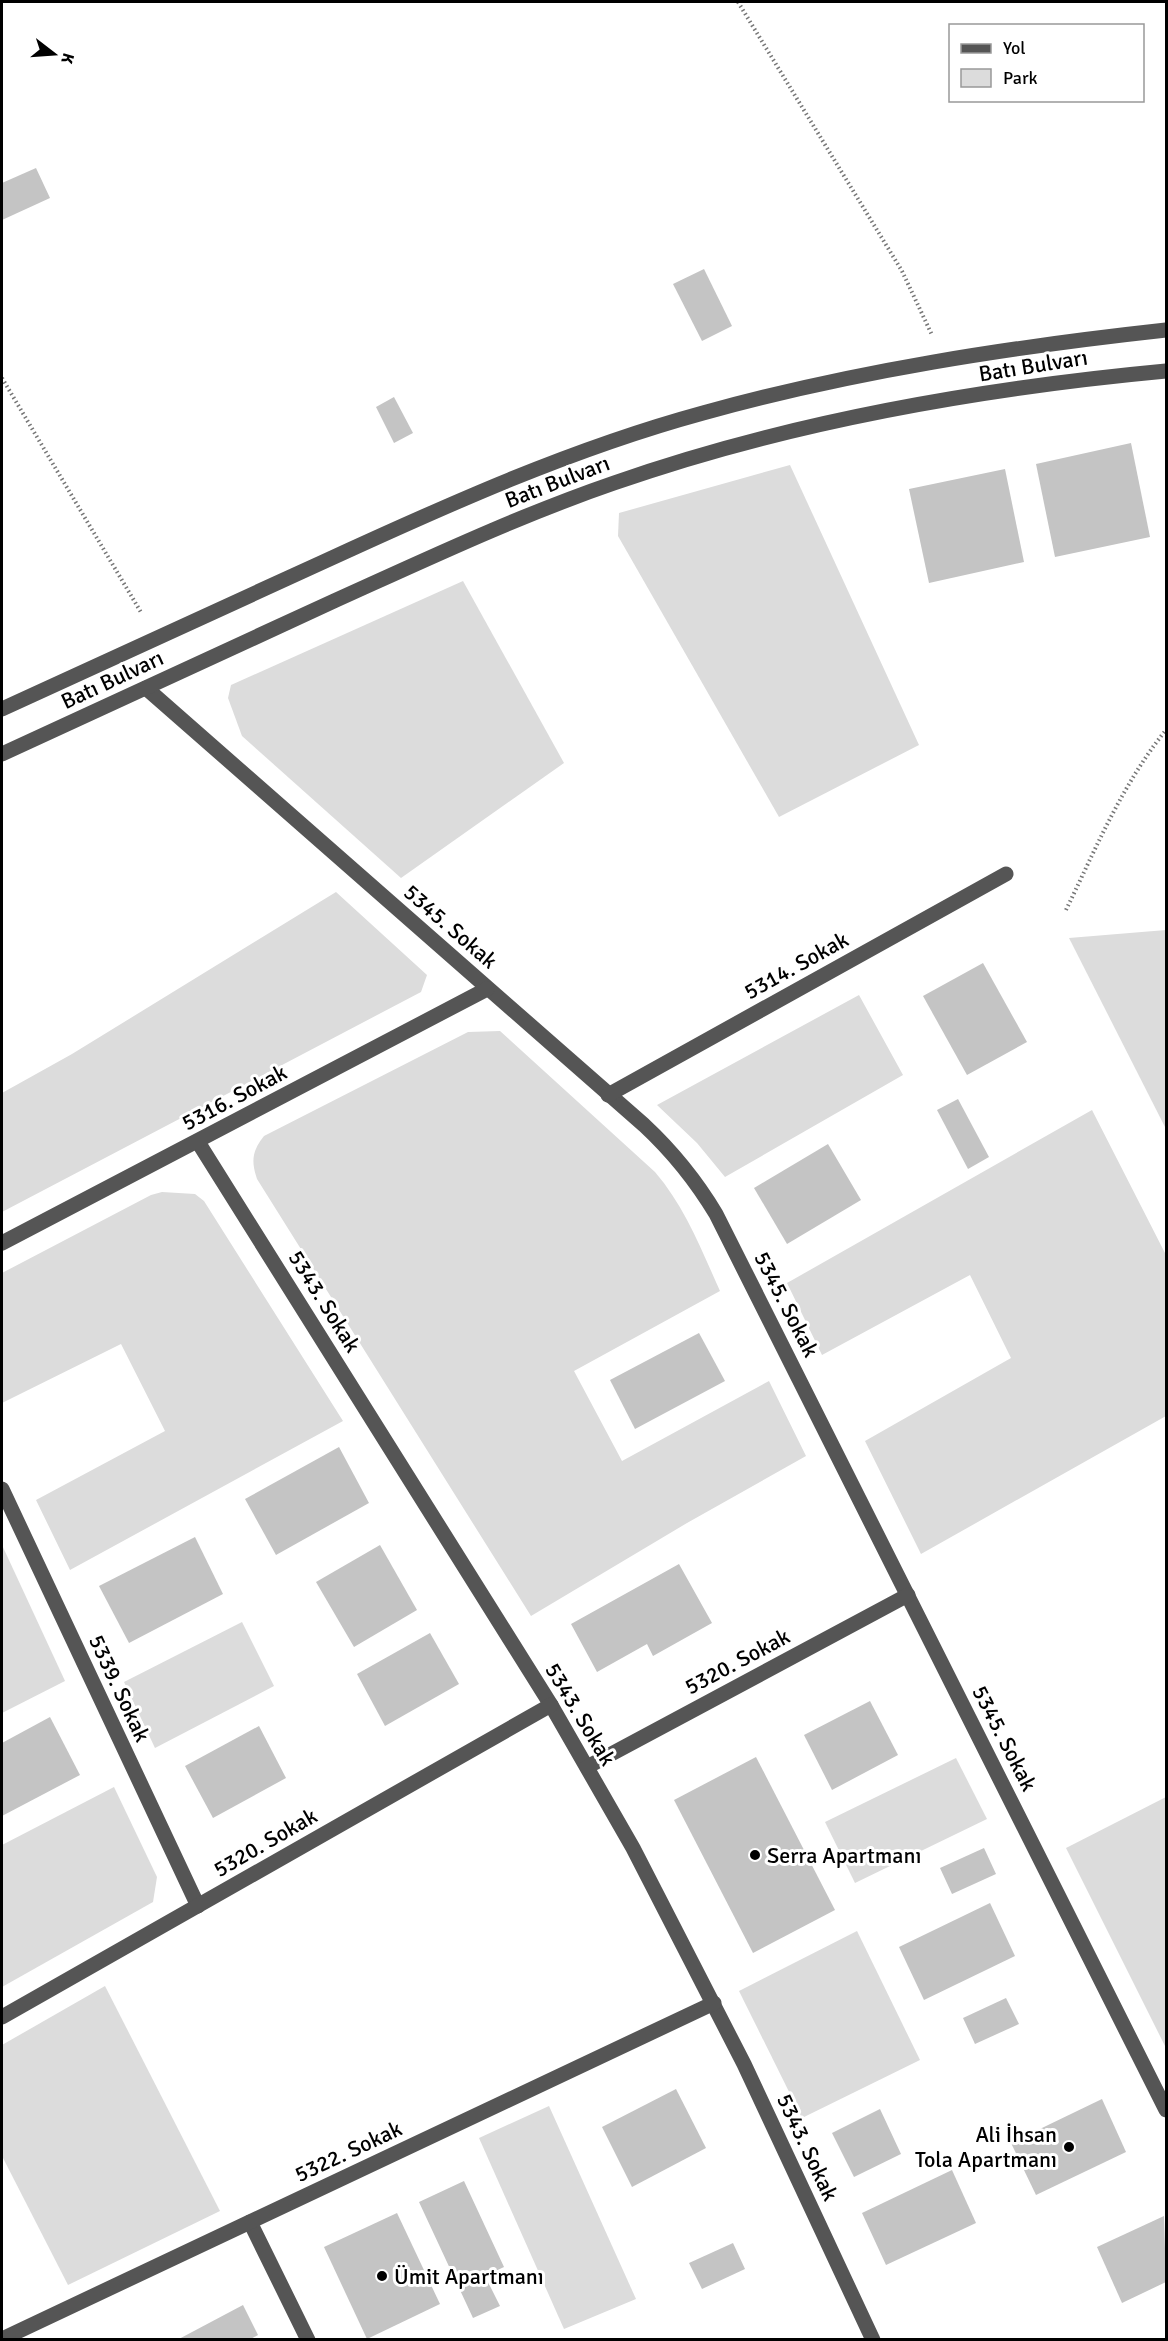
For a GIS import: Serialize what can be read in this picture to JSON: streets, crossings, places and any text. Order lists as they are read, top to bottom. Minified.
{"streets":{"street":["Batı Bulvarı","5345. Sokak","5314. Sokak","5316. Sokak","5343. Sokak","5320. Sokak","5339. Sokak","5322. Sokak"]},"crossings":[["Batı Bulvarı","5345. Sokak"],["5345. Sokak","5314. Sokak"],["5345. Sokak","5316. Sokak"],["5345. Sokak","5320. Sokak"],["5316. Sokak","5343. Sokak"],["5343. Sokak","5320. Sokak"],["5343. Sokak","5322. Sokak"],["5320. Sokak","5339. Sokak"]],"places":["Serra Apartmanı","Ali İhsan Tola Apartmanı","Ümit Apartmanı"],"legend":["Yol","Park"],"north":"right"}
